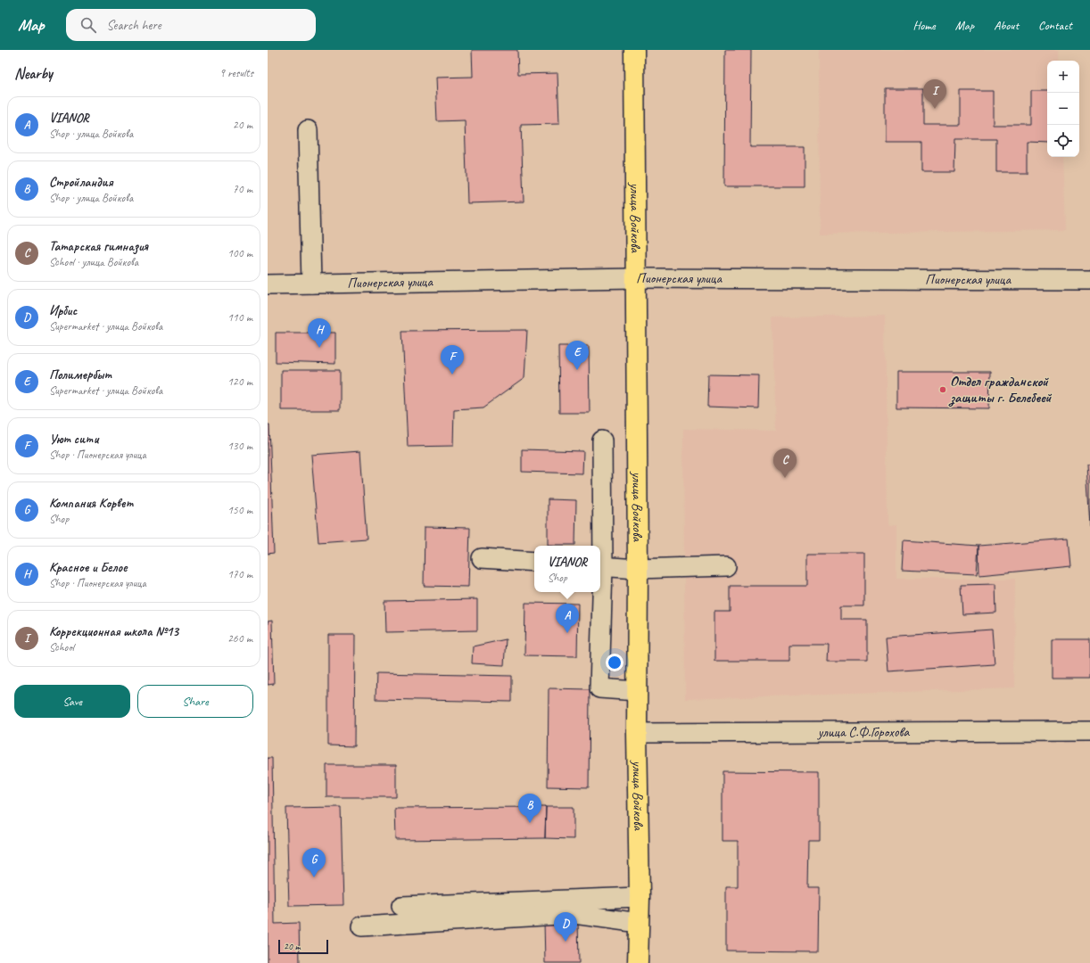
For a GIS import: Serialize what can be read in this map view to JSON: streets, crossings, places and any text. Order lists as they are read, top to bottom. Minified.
{"streets":{"main road":["улица Войкова"],"street":["Пионерская улица","улица С.Ф.Горохова"]},"crossings":[["улица Войкова","Пионерская улица"],["улица Войкова","улица С.Ф.Горохова"]],"places":["Отдел гражданской защиты г. Белебеей"],"scale_bar":"20 m","page":{"header":"Map","search":"Search here","nav":["Home","Map","About","Contact"],"heading":["Nearby","9 results"],"map_buttons":["+","−"],"pins":["I","H","E","F","C","A","B","G","D"],"list":[{"mark":"A","name":"VIANOR","note":"Shop · улица Войкова","value":"20 m"},{"mark":"B","name":"Стройландия","note":"Shop · улица Войкова","value":"70 m"},{"mark":"C","name":"Татарская гимназия","note":"School · улица Войкова","value":"100 m"},{"mark":"D","name":"Ирбис","note":"Supermarket · улица Войкова","value":"110 m"},{"mark":"E","name":"Полимербыт","note":"Supermarket · улица Войкова","value":"120 m"},{"mark":"F","name":"Уют сити","note":"Shop · Пионерская улица","value":"130 m"},{"mark":"G","name":"Компания Корвет","note":"Shop","value":"150 m"},{"mark":"H","name":"Красное и Белое","note":"Shop · Пионерская улица","value":"170 m"},{"mark":"I","name":"Коррекционная школа №13","note":"School","value":"260 m"}],"popup":["VIANOR","Shop"],"buttons":["Save","Share"],"scale":"20 m"}}
